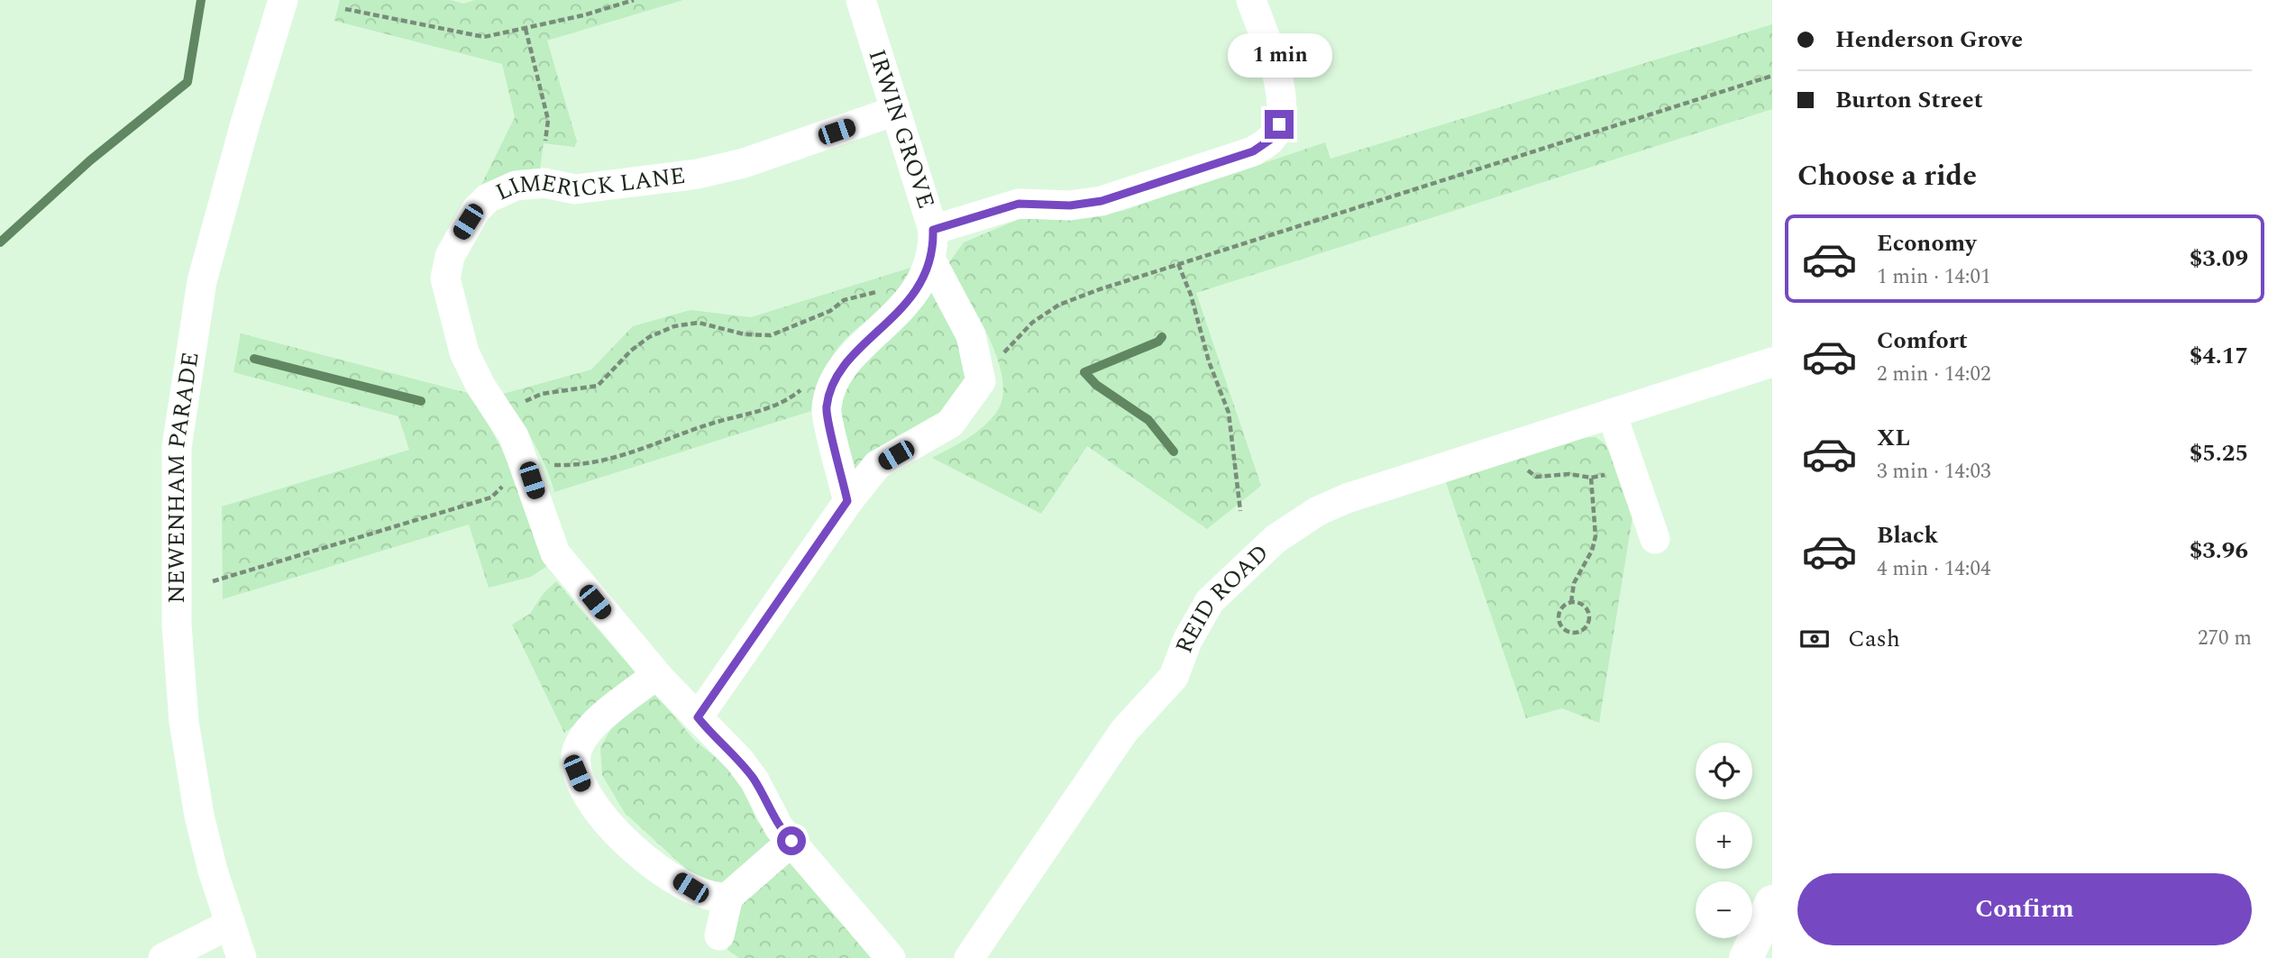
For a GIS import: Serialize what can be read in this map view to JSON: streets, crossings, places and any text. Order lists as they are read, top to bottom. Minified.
{"streets":{"street":["IRWIN GROVE","LIMERICK LANE","NEWENHAM PARADE","REID ROAD"]},"crossings":[["IRWIN GROVE","LIMERICK LANE"]],"page":{"banner":["Henderson Grove","Burton Street"],"bubble":"1 min","heading":"Choose a ride","list":[{"name":"Economy","note":"1 min · 14:01","value":"$3.09"},{"name":"Comfort","note":"2 min · 14:02","value":"$4.17"},{"name":"XL","note":"3 min · 14:03","value":"$5.25"},{"name":"Black","note":"4 min · 14:04","value":"$3.96"}],"pay":["Cash","270 m"],"map_buttons":["+","−"],"buttons":"Confirm"}}
